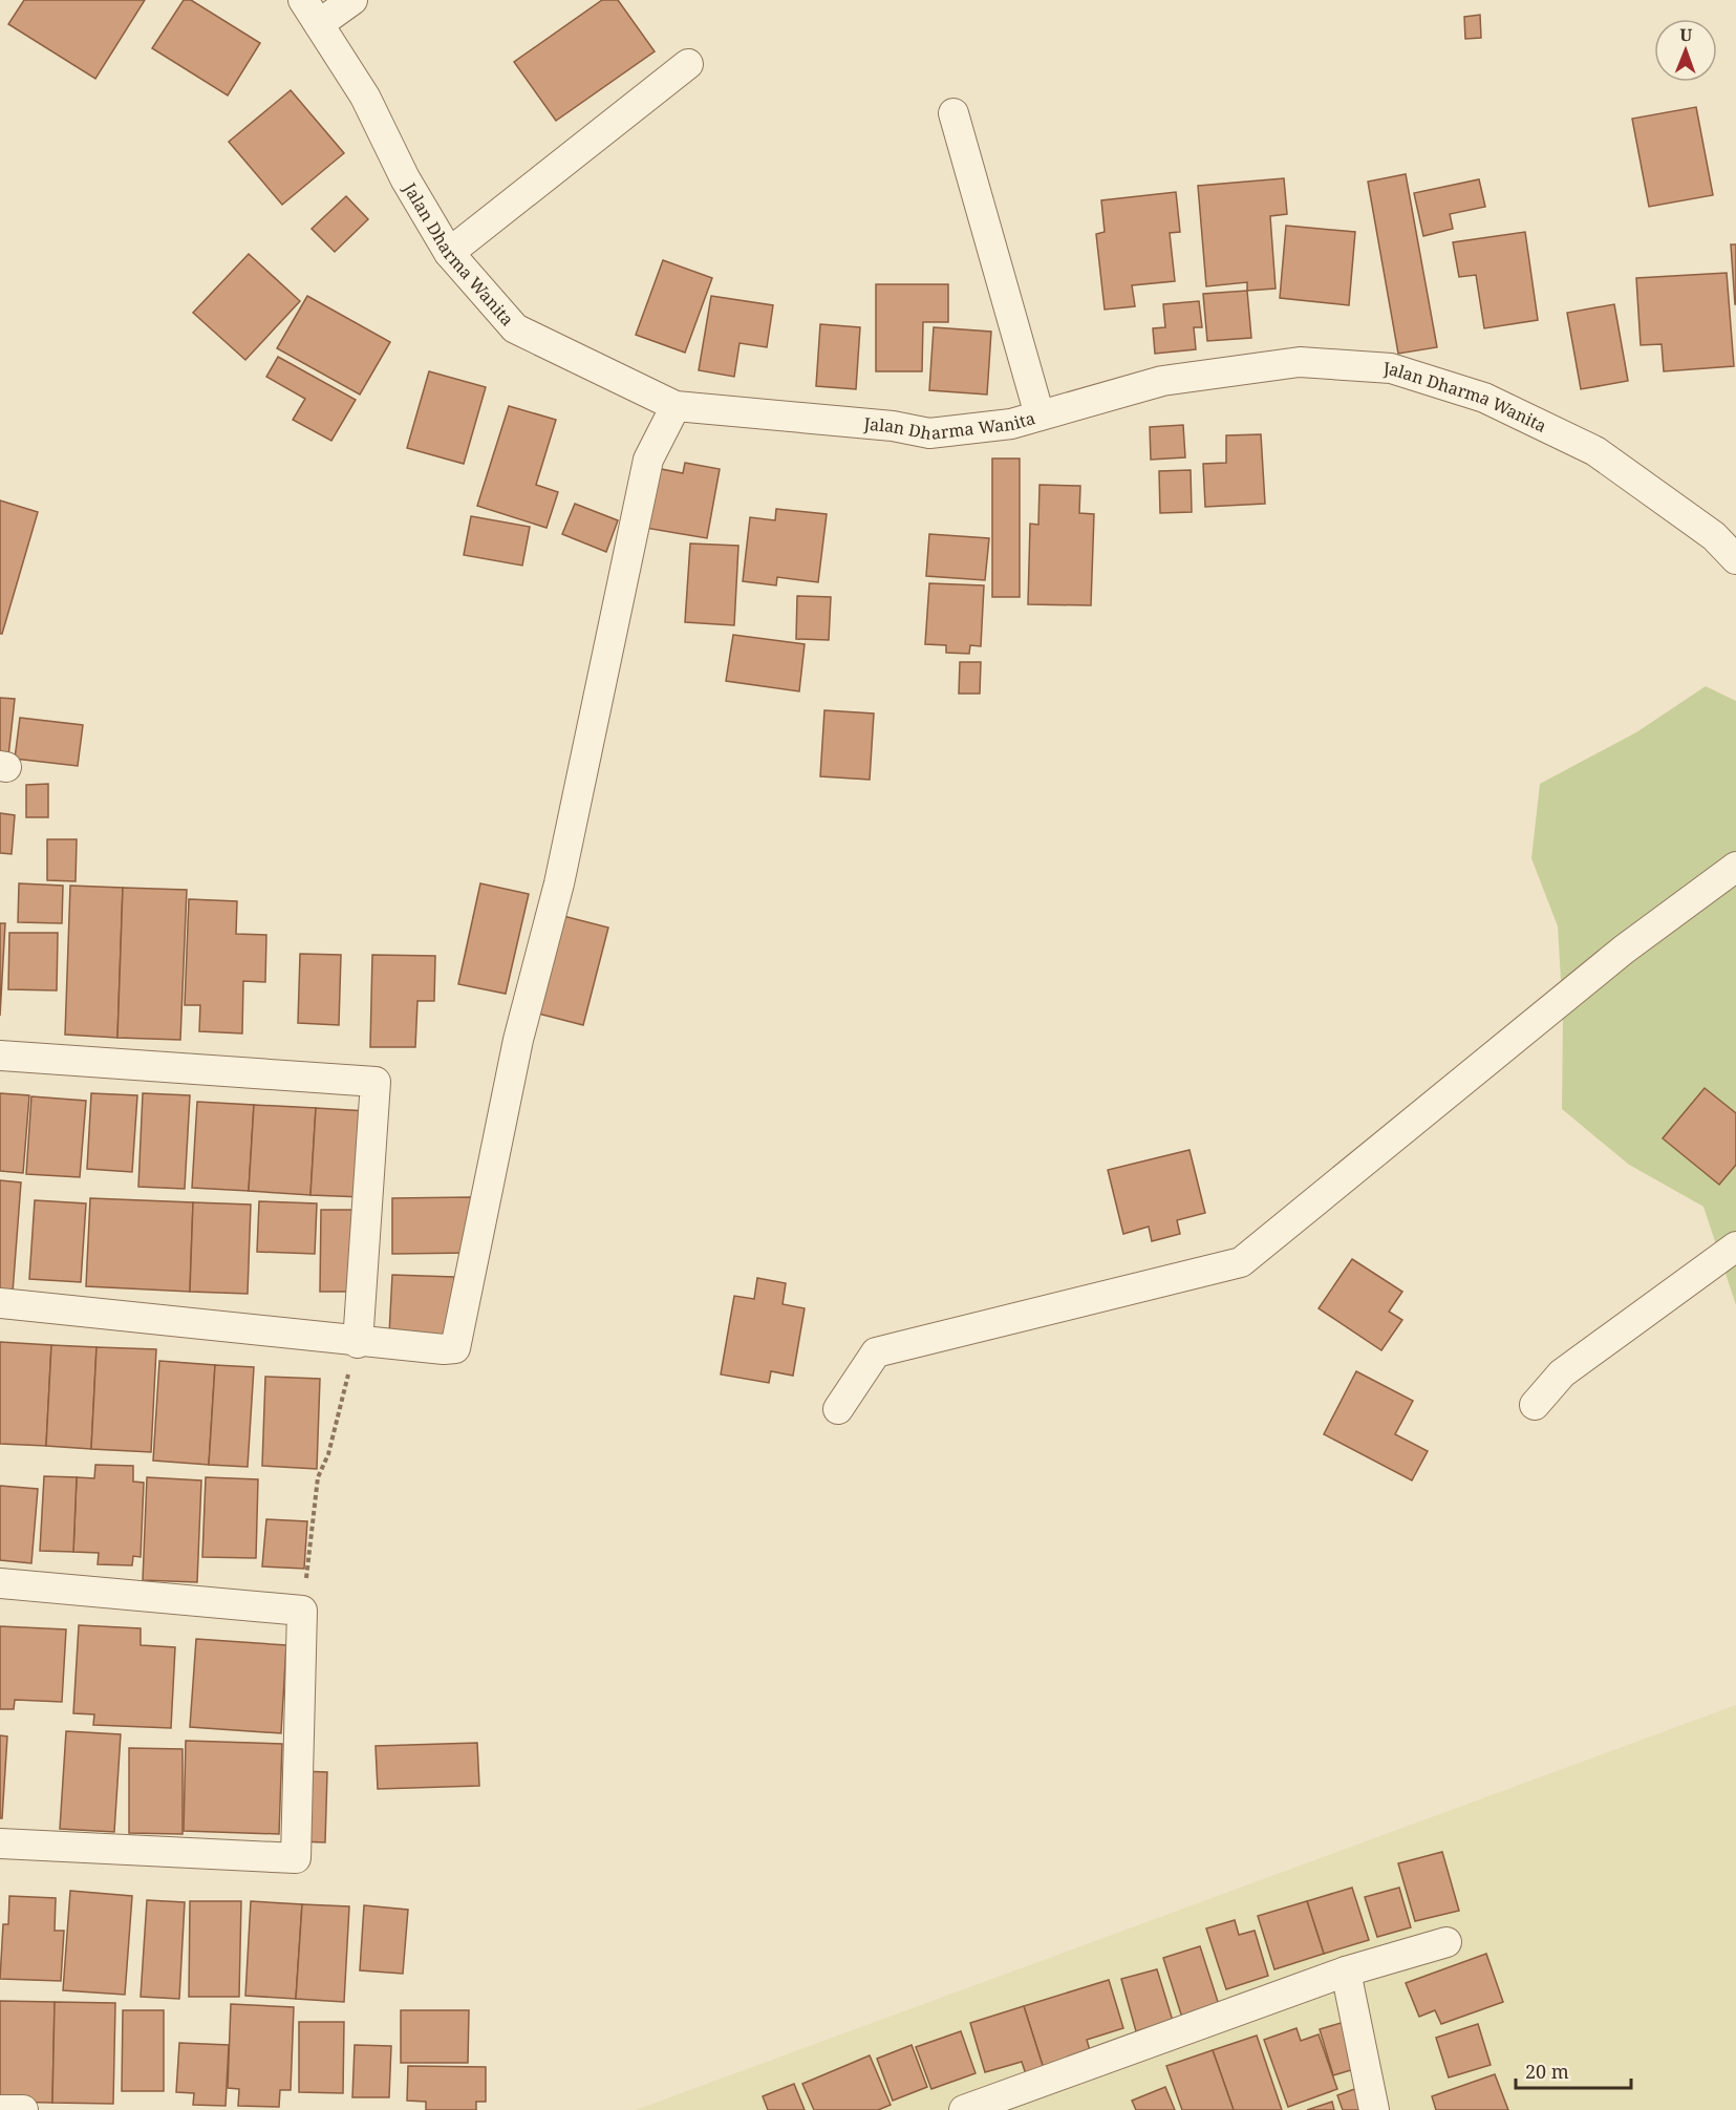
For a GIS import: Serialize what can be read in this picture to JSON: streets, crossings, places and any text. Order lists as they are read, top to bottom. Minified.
{"streets":{"street":["Jalan Dharma Wanita"]},"scale_bar":"20 m","north":"top"}
